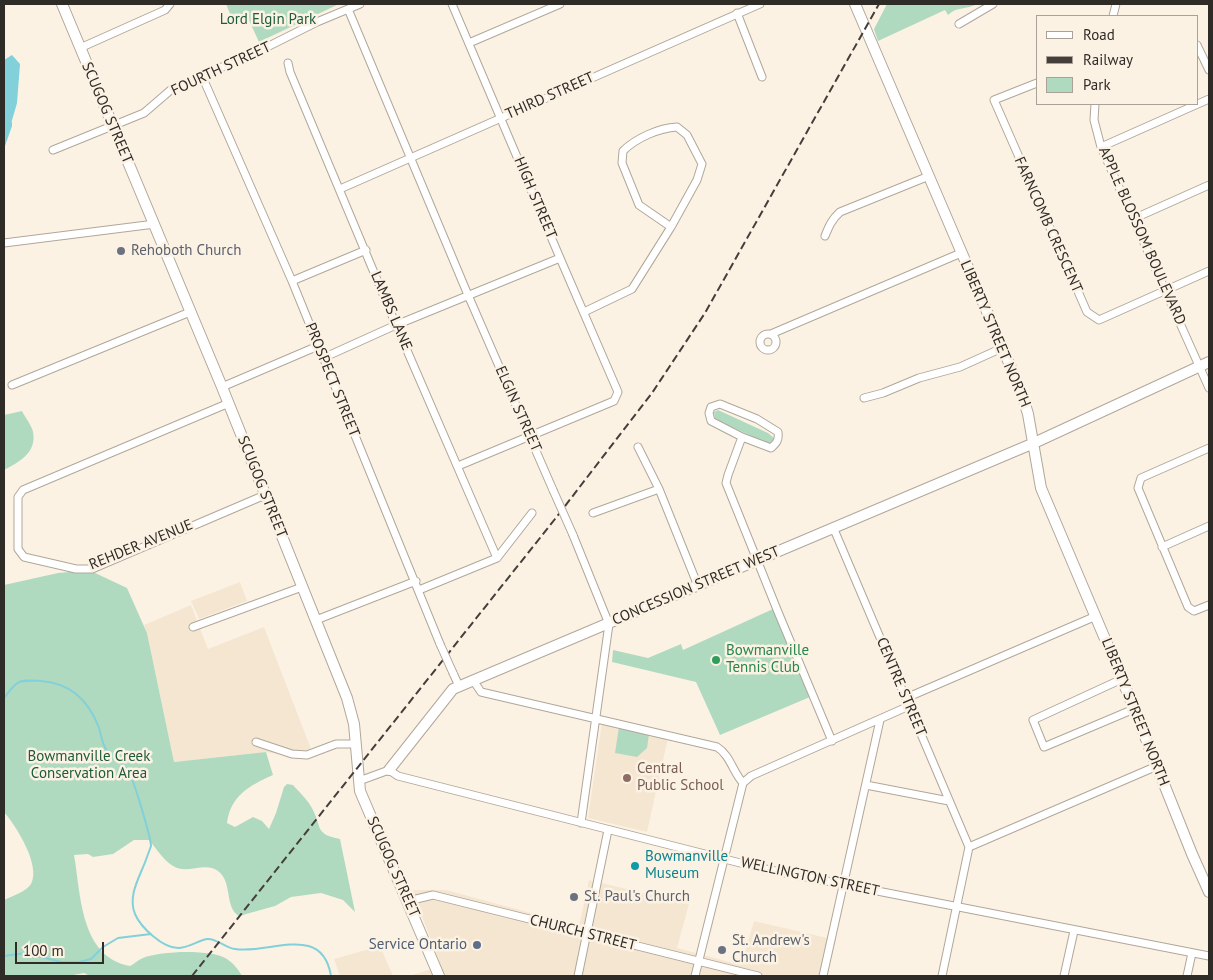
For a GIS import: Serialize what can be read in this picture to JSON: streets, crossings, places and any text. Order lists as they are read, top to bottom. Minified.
{"streets":{"street":["FOURTH STREET","THIRD STREET","SCUGOG STREET","HIGH STREET","FARNCOMB CRESCENT","APPLE BLOSSOM BOULEVARD","LAMBS LANE","LIBERTY STREET NORTH","PROSPECT STREET","ELGIN STREET","REHDER AVENUE","CONCESSION STREET WEST","CENTRE STREET","WELLINGTON STREET","CHURCH STREET"]},"crossings":[["FOURTH STREET","SCUGOG STREET"],["FOURTH STREET","PROSPECT STREET"],["FOURTH STREET","ELGIN STREET"],["THIRD STREET","HIGH STREET"],["THIRD STREET","LAMBS LANE"],["THIRD STREET","ELGIN STREET"],["SCUGOG STREET","REHDER AVENUE"],["SCUGOG STREET","CHURCH STREET"],["HIGH STREET","ELGIN STREET"],["FARNCOMB CRESCENT","APPLE BLOSSOM BOULEVARD"],["APPLE BLOSSOM BOULEVARD","CONCESSION STREET WEST"],["LIBERTY STREET NORTH","CONCESSION STREET WEST"],["PROSPECT STREET","CONCESSION STREET WEST"],["ELGIN STREET","CONCESSION STREET WEST"],["ELGIN STREET","WELLINGTON STREET"],["CONCESSION STREET WEST","CENTRE STREET"],["CONCESSION STREET WEST","WELLINGTON STREET"]],"parks":["Lord Elgin Park","Bowmanville Creek Conservation Area"],"places":["Rehoboth Church","Bowmanville Tennis Club","Central Public School","Bowmanville Museum","St. Paul's Church","Service Ontario","St. Andrew's Church"],"legend":["Road","Railway","Park"],"scale_bar":"100 m"}
